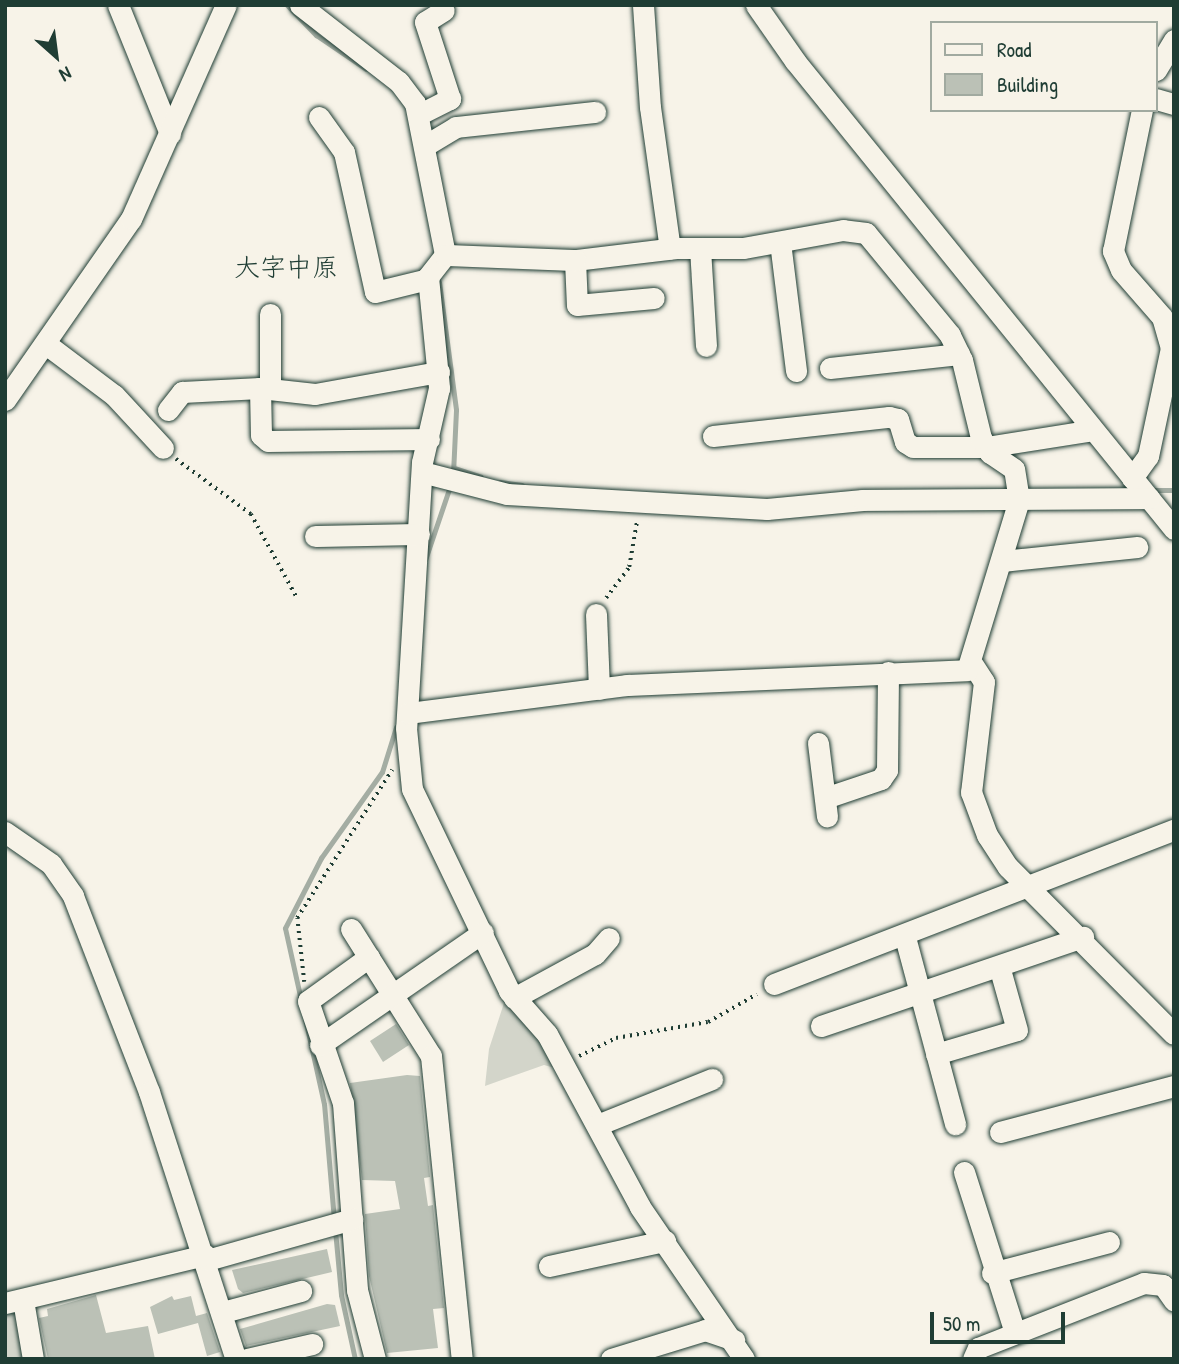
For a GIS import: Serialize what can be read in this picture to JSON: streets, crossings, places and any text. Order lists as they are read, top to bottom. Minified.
{"districts":["大字中原"],"legend":["Road","Building"],"scale_bar":"50 m","north":"bottom right"}
